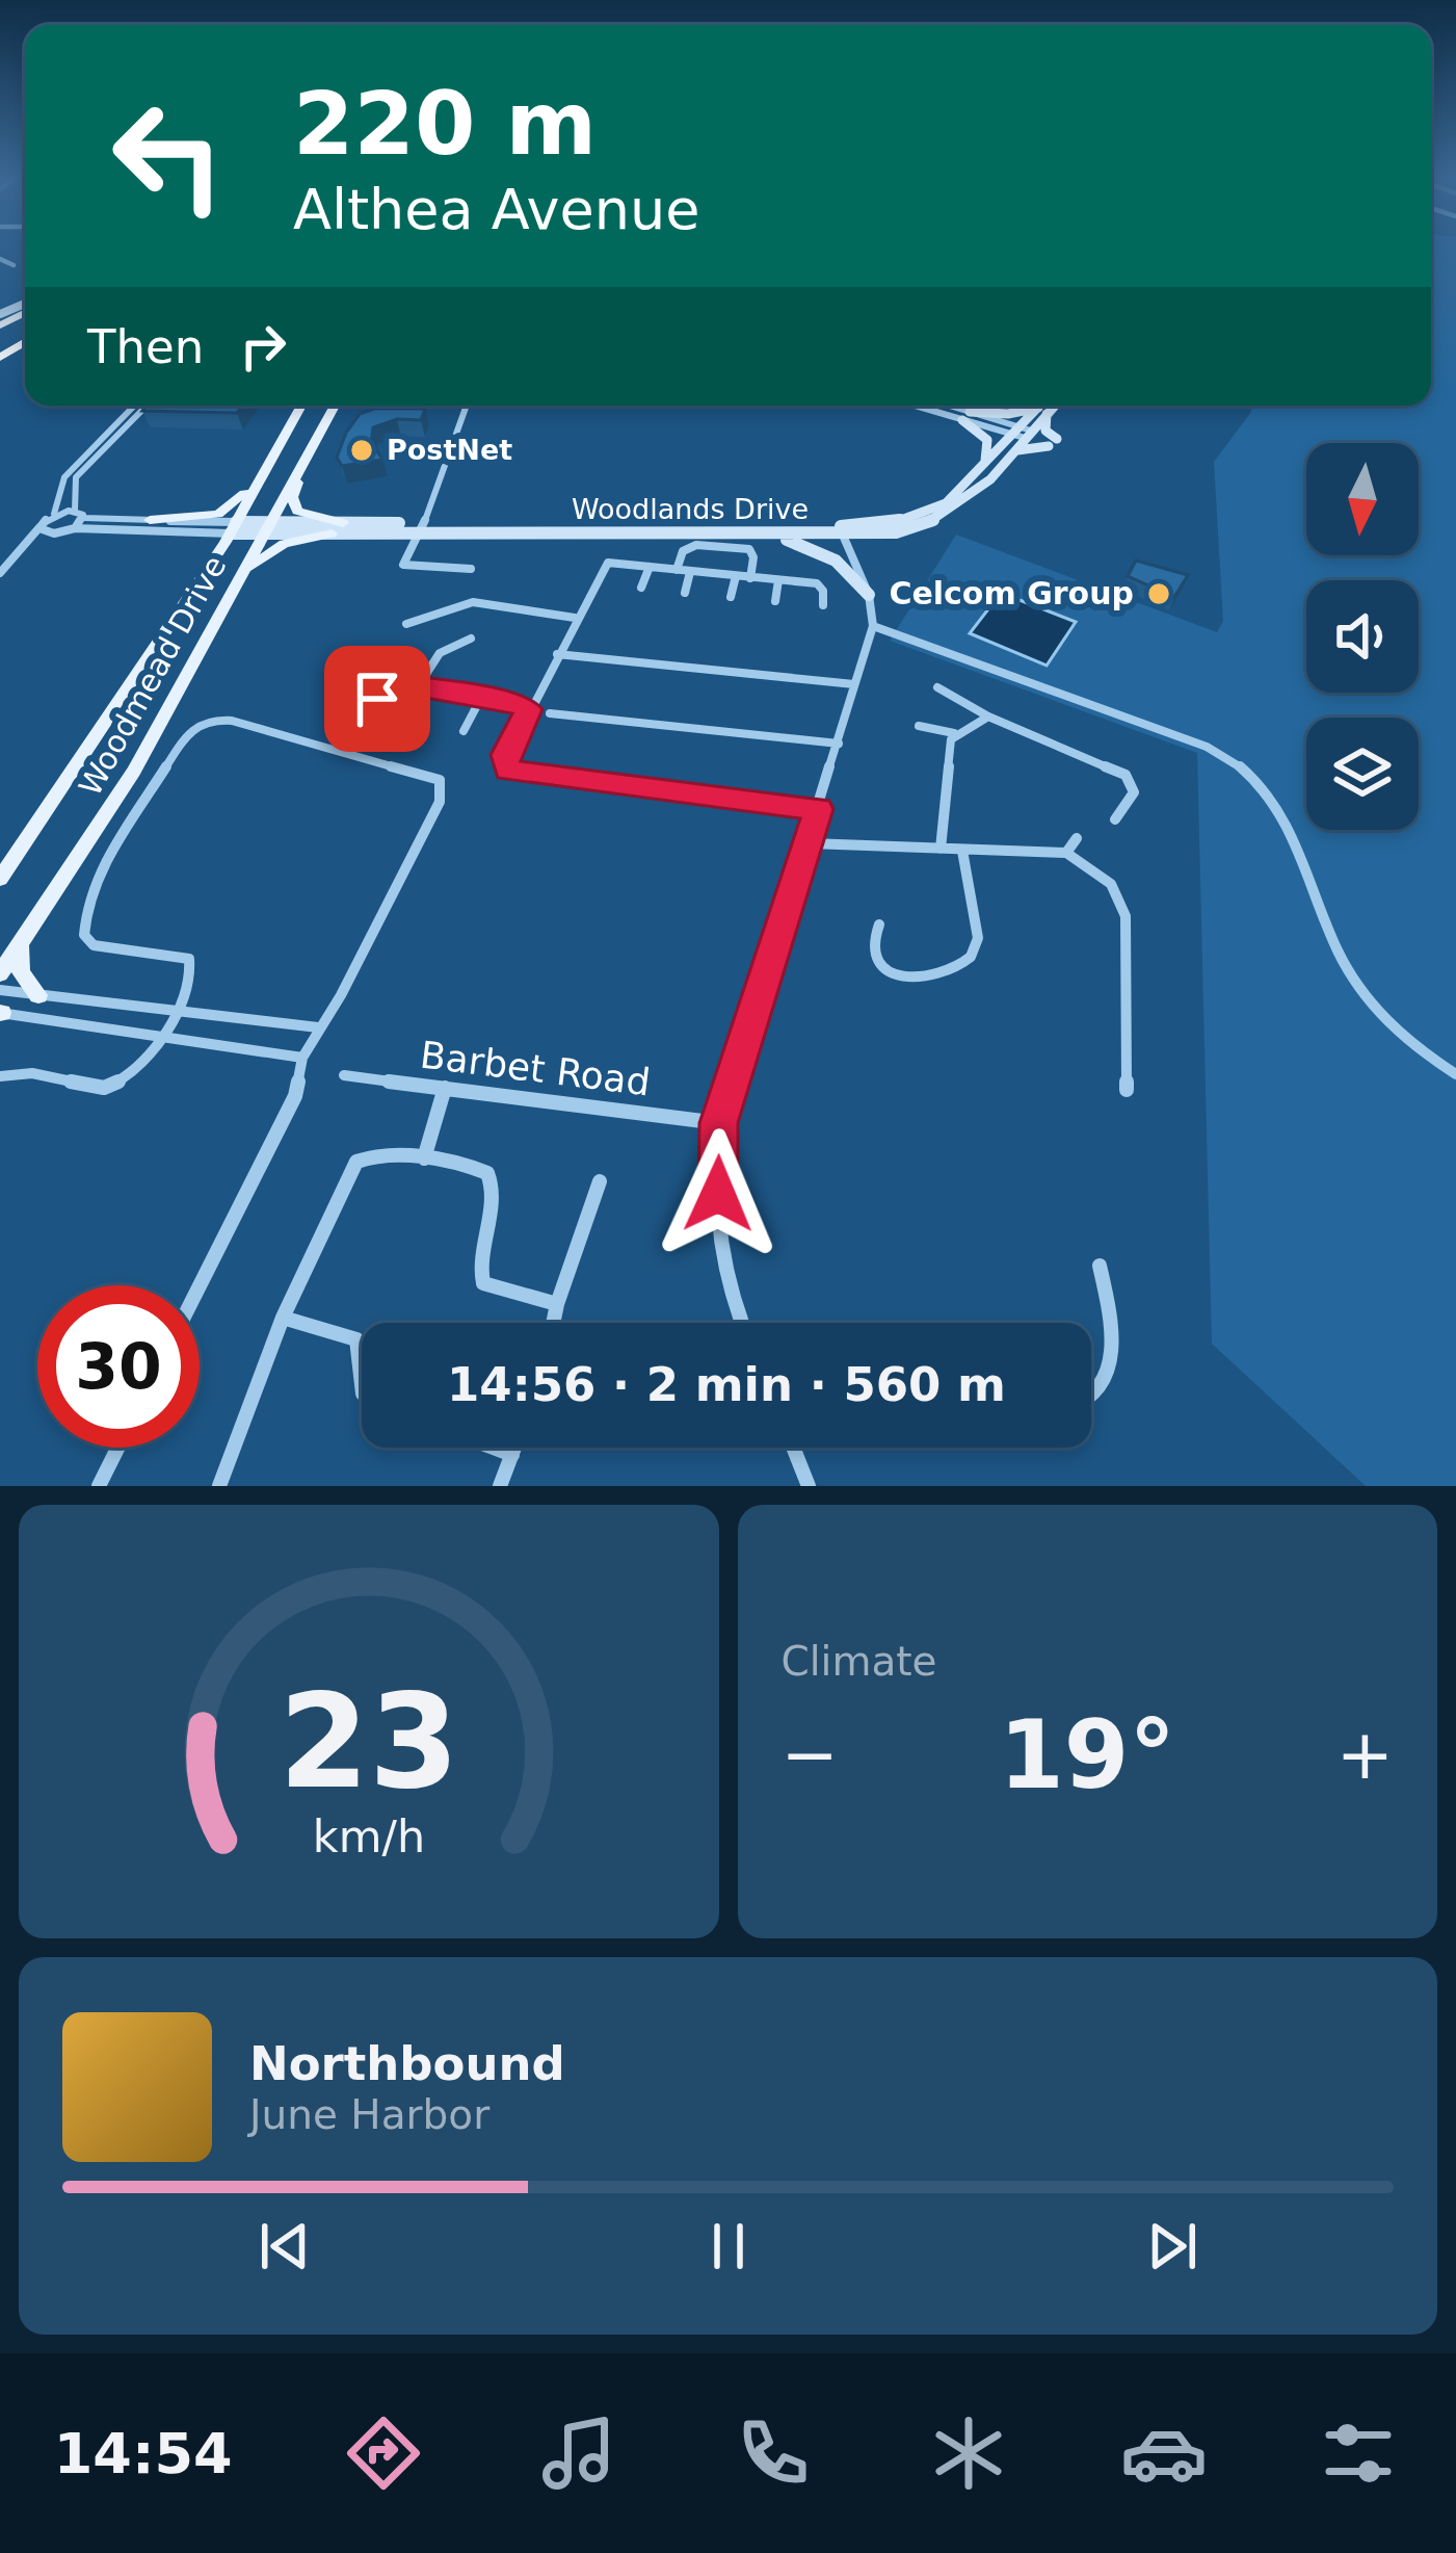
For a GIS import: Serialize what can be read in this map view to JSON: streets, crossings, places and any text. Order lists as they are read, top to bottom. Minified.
{"streets":{"main road":["Woodlands Drive","Woodmead Drive"],"street":["Barbet Road"]},"crossings":[["Woodlands Drive","Woodmead Drive"]],"places":["PostNet","Celcom Group"],"north":"bottom","page":{"turn":["220 m","Althea Avenue"],"then":"Then","limit":"30","trip":"14:56 · 2 min · 560 m","tile":"Climate","heat":["−","19°","+"],"song":["Northbound","June Harbor"],"tabs":"14:54","gauge":["23","km/h"]}}
